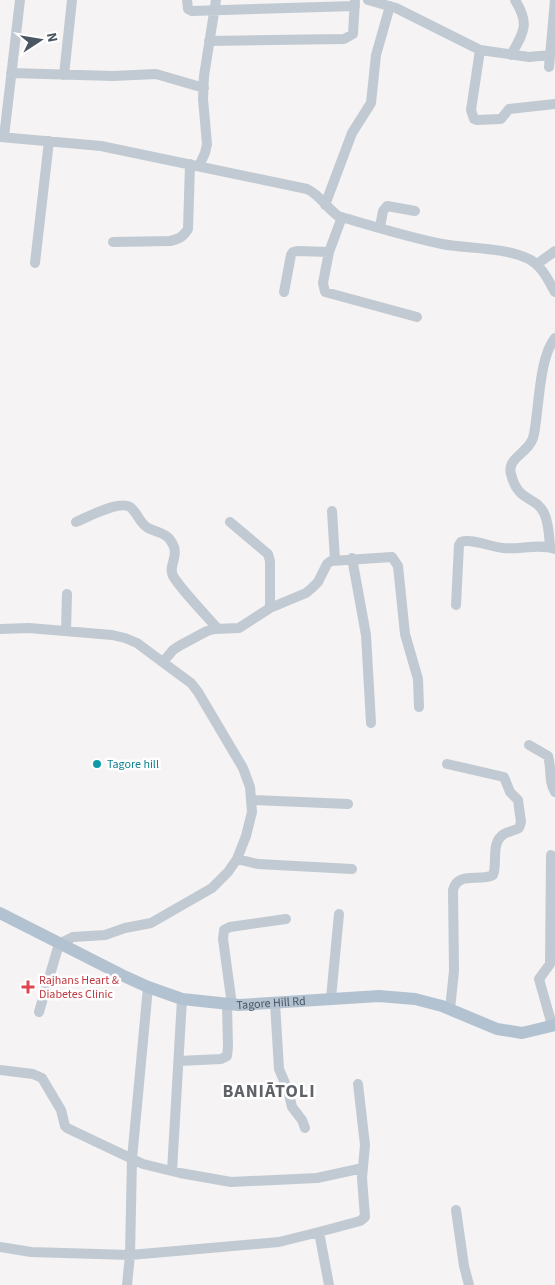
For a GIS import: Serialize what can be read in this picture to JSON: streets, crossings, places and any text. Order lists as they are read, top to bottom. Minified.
{"streets":{"main road":["Tagore Hill Rd"]},"districts":["BANIĀTOLI"],"places":{"other":["Tagore hill"],"health":["Rajhans Heart & Diabetes Clinic"]},"north":"right"}
